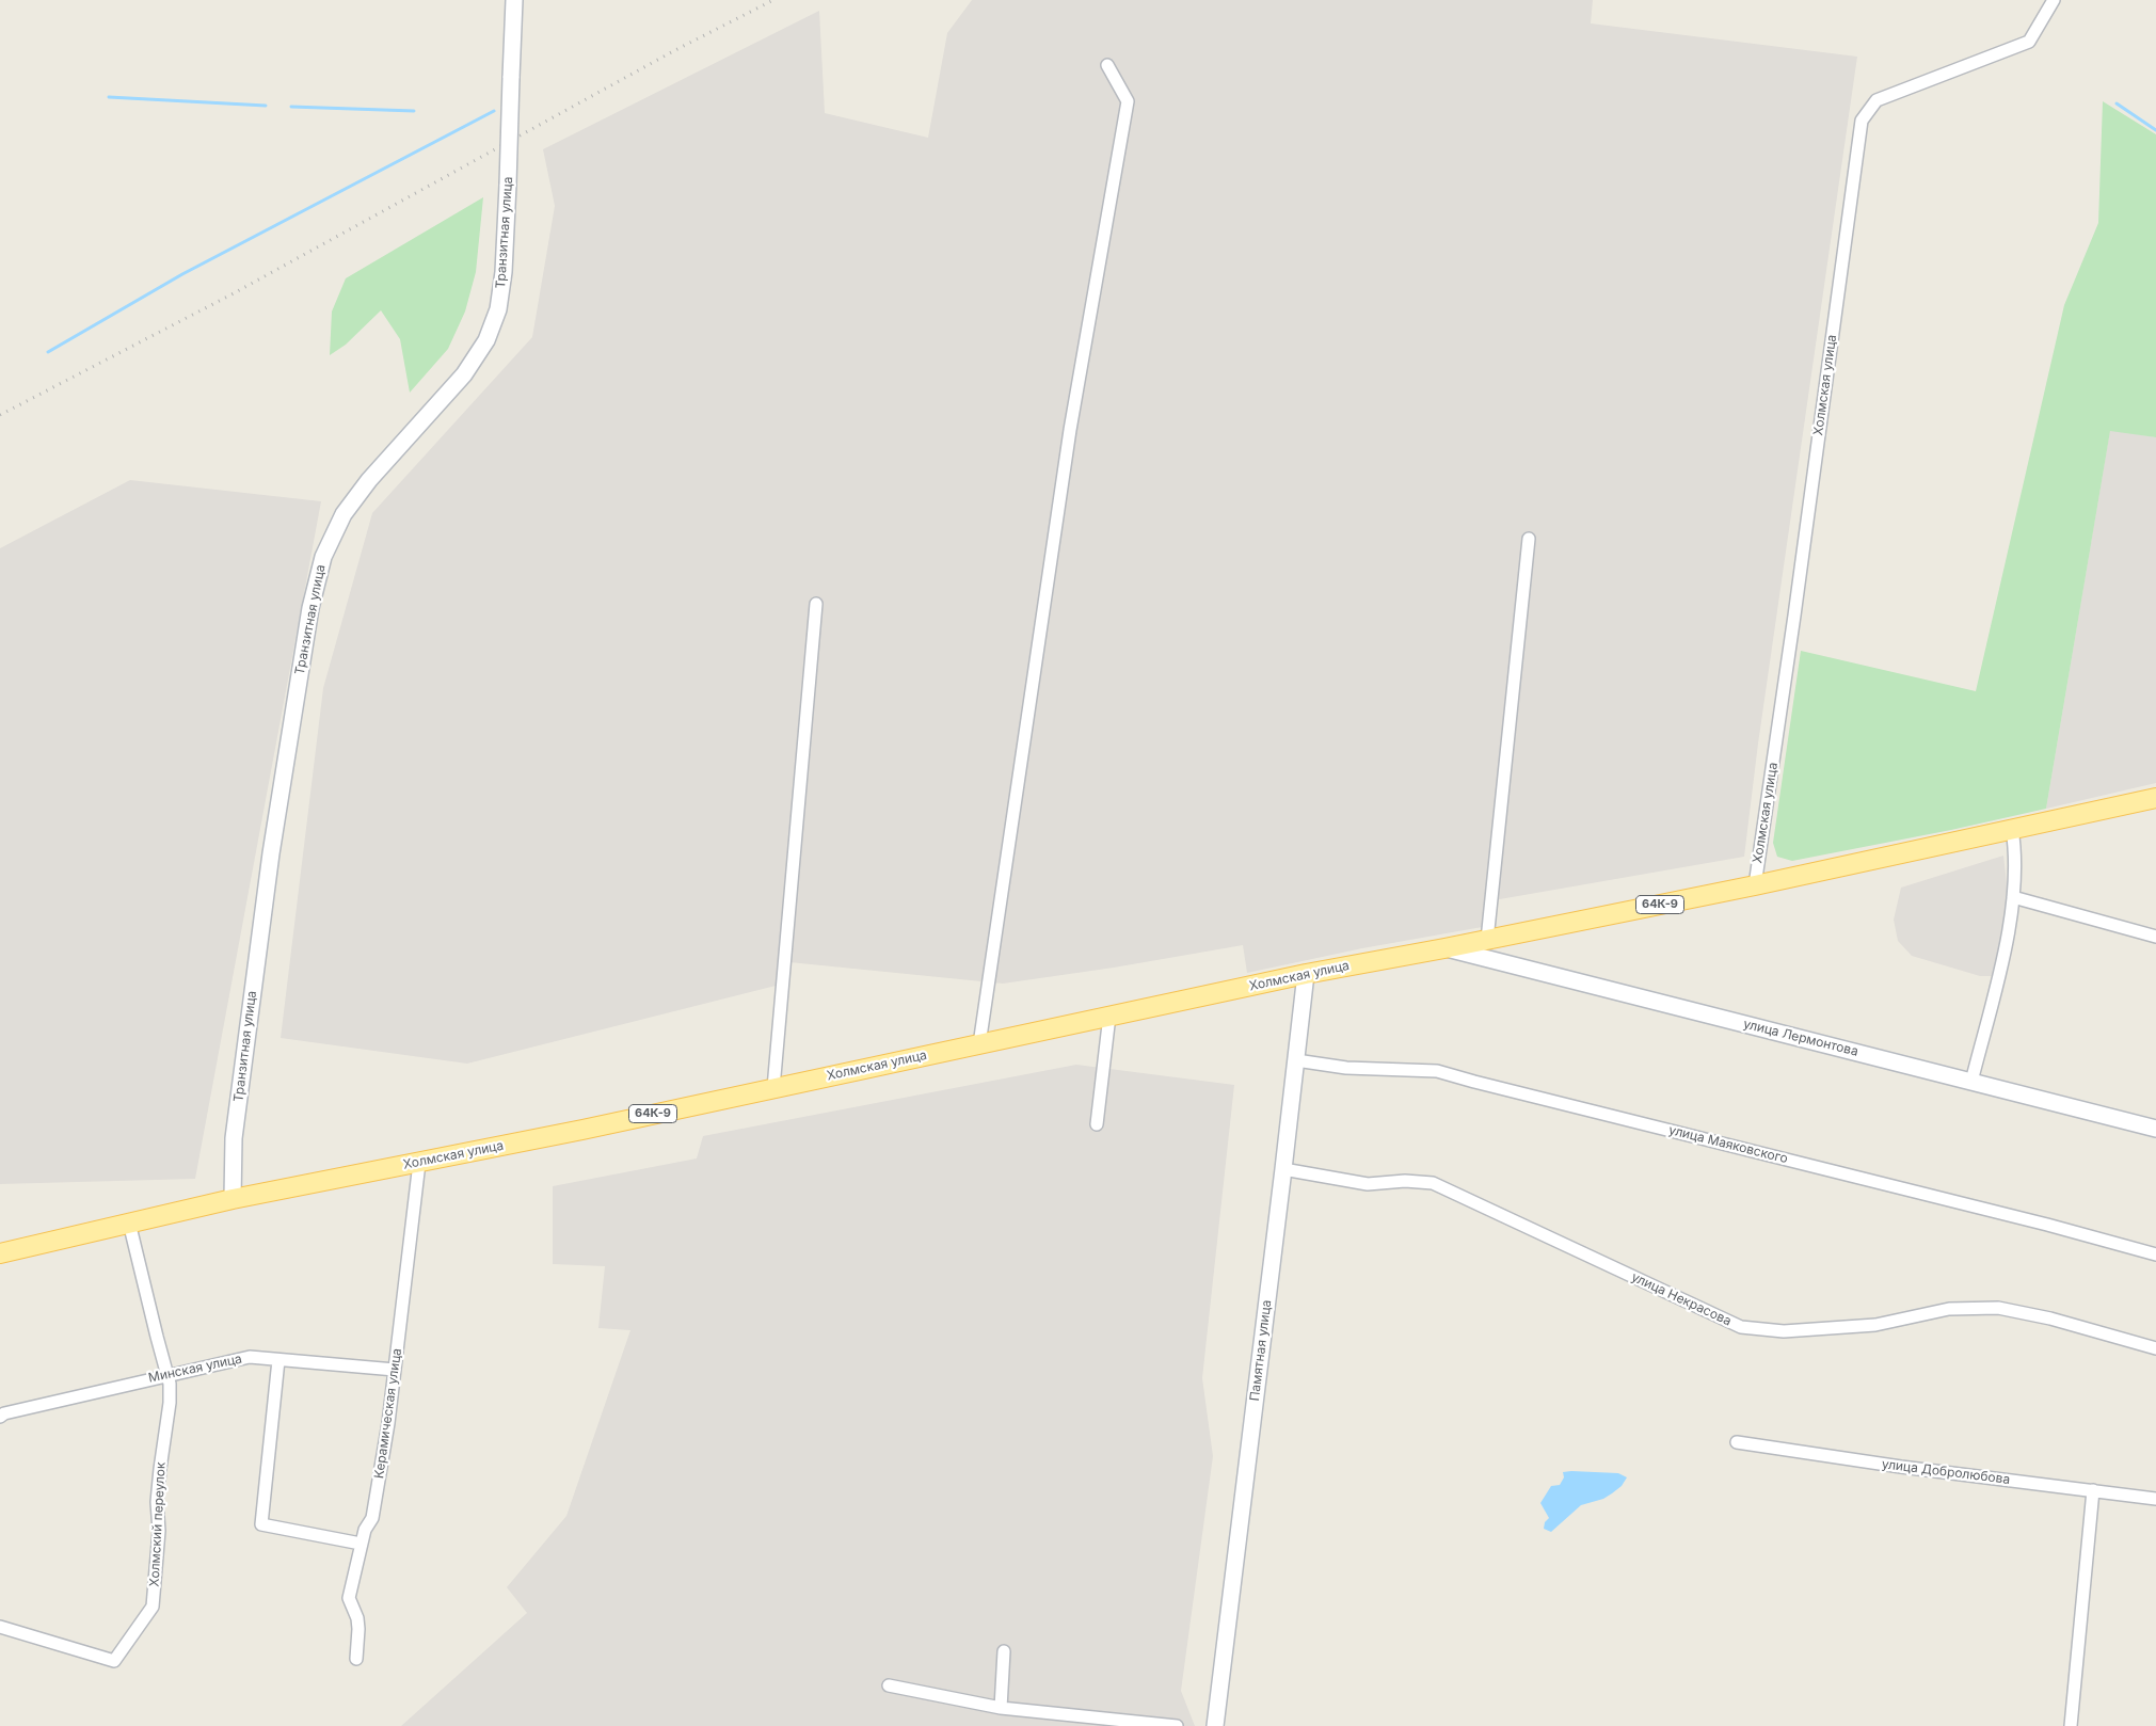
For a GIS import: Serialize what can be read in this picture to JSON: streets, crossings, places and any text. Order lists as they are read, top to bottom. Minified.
{"streets":{"main road":["Холмская улица","64К-9"],"street":["Транзитная улица","улица Лермонтова","улица Маяковского","улица Некрасова","Памятная улица","Минская улица","Керамическая улица","улица Добролюбова","Холмский переулок"]},"crossings":[["Транзитная улица","Холмская улица"],["Холмская улица","улица Лермонтова"],["Холмская улица","Памятная улица"],["Холмская улица","Керамическая улица"],["Холмская улица","Холмский переулок"],["улица Маяковского","Памятная улица"],["улица Некрасова","Памятная улица"],["Минская улица","Керамическая улица"],["Минская улица","Холмский переулок"]]}
